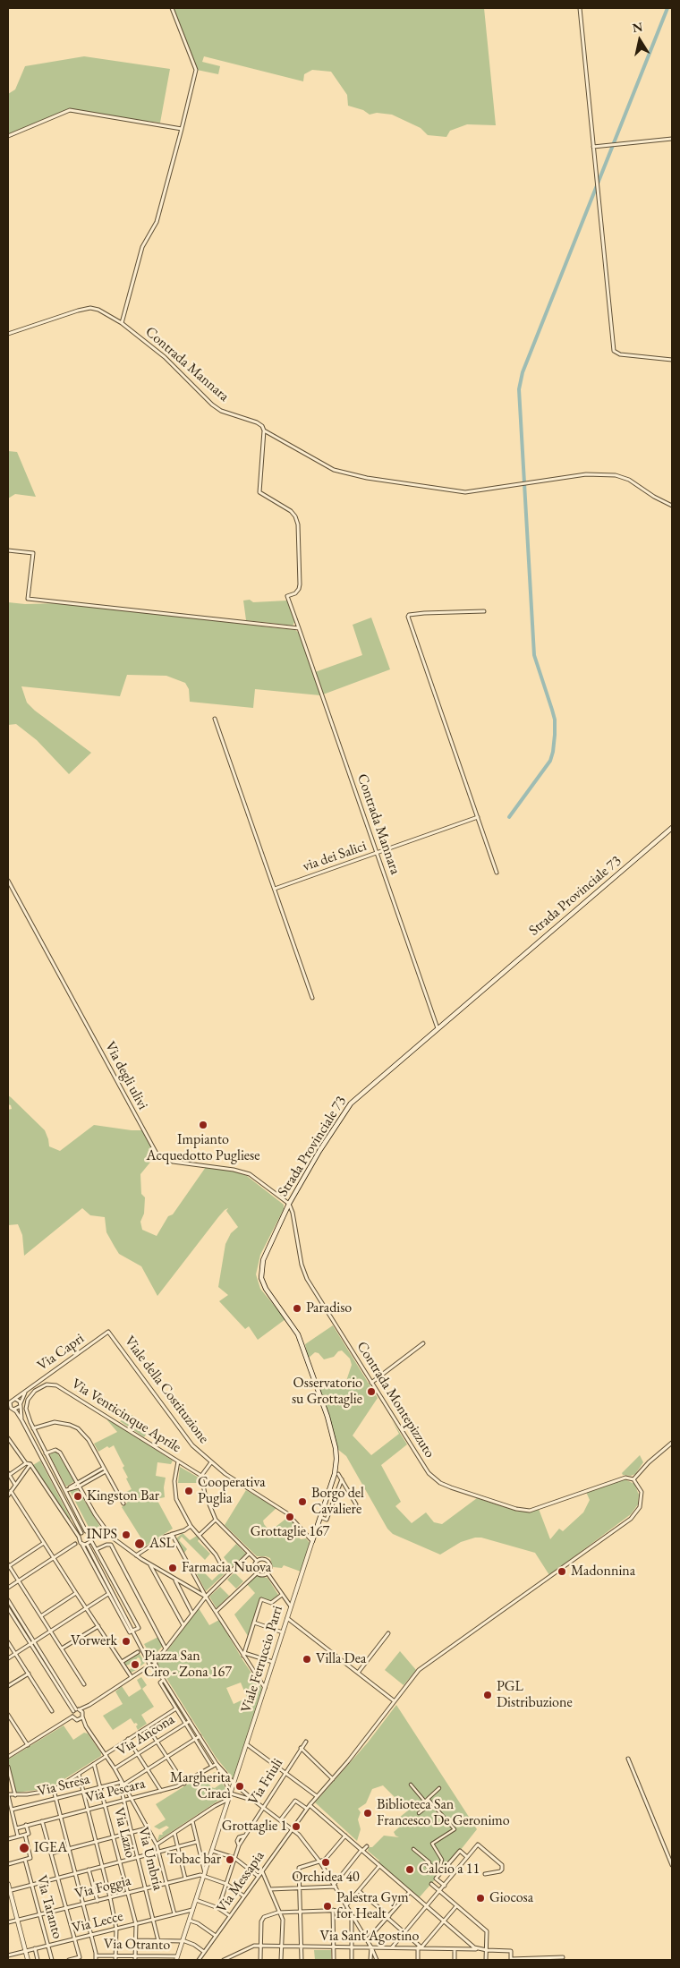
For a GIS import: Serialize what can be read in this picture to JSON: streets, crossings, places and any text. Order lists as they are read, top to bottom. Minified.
{"streets":{"main road":["Strada Provinciale 73"],"street":["Contrada Mannara","via dei Salici","Via degli ulivi","Via Capri","Viale della Costituzione","Contrada Montepizzuto","Via Venticinque Aprile","Viale Ferruccio Parri","Via Ancona","Via Friuli","Via Stresa","Via Pescara","Via Lazio","Via Umbria","Via Messapia","Via Foggia","Via Taranto","Via Lecce","Via Sant'Agostino","Via Otranto"]},"crossings":[["Contrada Mannara","via dei Salici"],["Contrada Mannara","Strada Provinciale 73"],["Strada Provinciale 73","Via degli ulivi"],["Strada Provinciale 73","Viale della Costituzione"],["Strada Provinciale 73","Contrada Montepizzuto"],["Strada Provinciale 73","Viale Ferruccio Parri"],["Via degli ulivi","Contrada Montepizzuto"],["Via Capri","Viale della Costituzione"],["Viale della Costituzione","Viale Ferruccio Parri"],["Contrada Montepizzuto","Via Messapia"],["Viale Ferruccio Parri","Via Foggia"],["Viale Ferruccio Parri","Via Lecce"],["Viale Ferruccio Parri","Via Otranto"],["Via Stresa","Via Lazio"],["Via Stresa","Via Umbria"],["Via Pescara","Via Lazio"],["Via Pescara","Via Umbria"],["Via Lazio","Via Foggia"],["Via Lazio","Via Lecce"],["Via Lazio","Via Otranto"],["Via Umbria","Via Foggia"],["Via Umbria","Via Lecce"],["Via Foggia","Via Taranto"],["Via Taranto","Via Lecce"]],"places":["Impianto Acquedotto Pugliese","Paradiso","Osservatorio su Grottaglie","Cooperativa Puglia","Kingston Bar","Borgo del Cavaliere","Grottaglie 167","INPS","ASL","Farmacia Nuova","Madonnina","Vorwerk","Villa Dea","Piazza San Ciro - Zona 167","PGL Distribuzione","Margherita Ciracì","Biblioteca San Francesco De Geronimo","Grottaglie 1","IGEA","Tobac bar","Orchidea 40","Calcio a 11","Giocosa","Palestra Gym for Healt"],"north":"top"}
